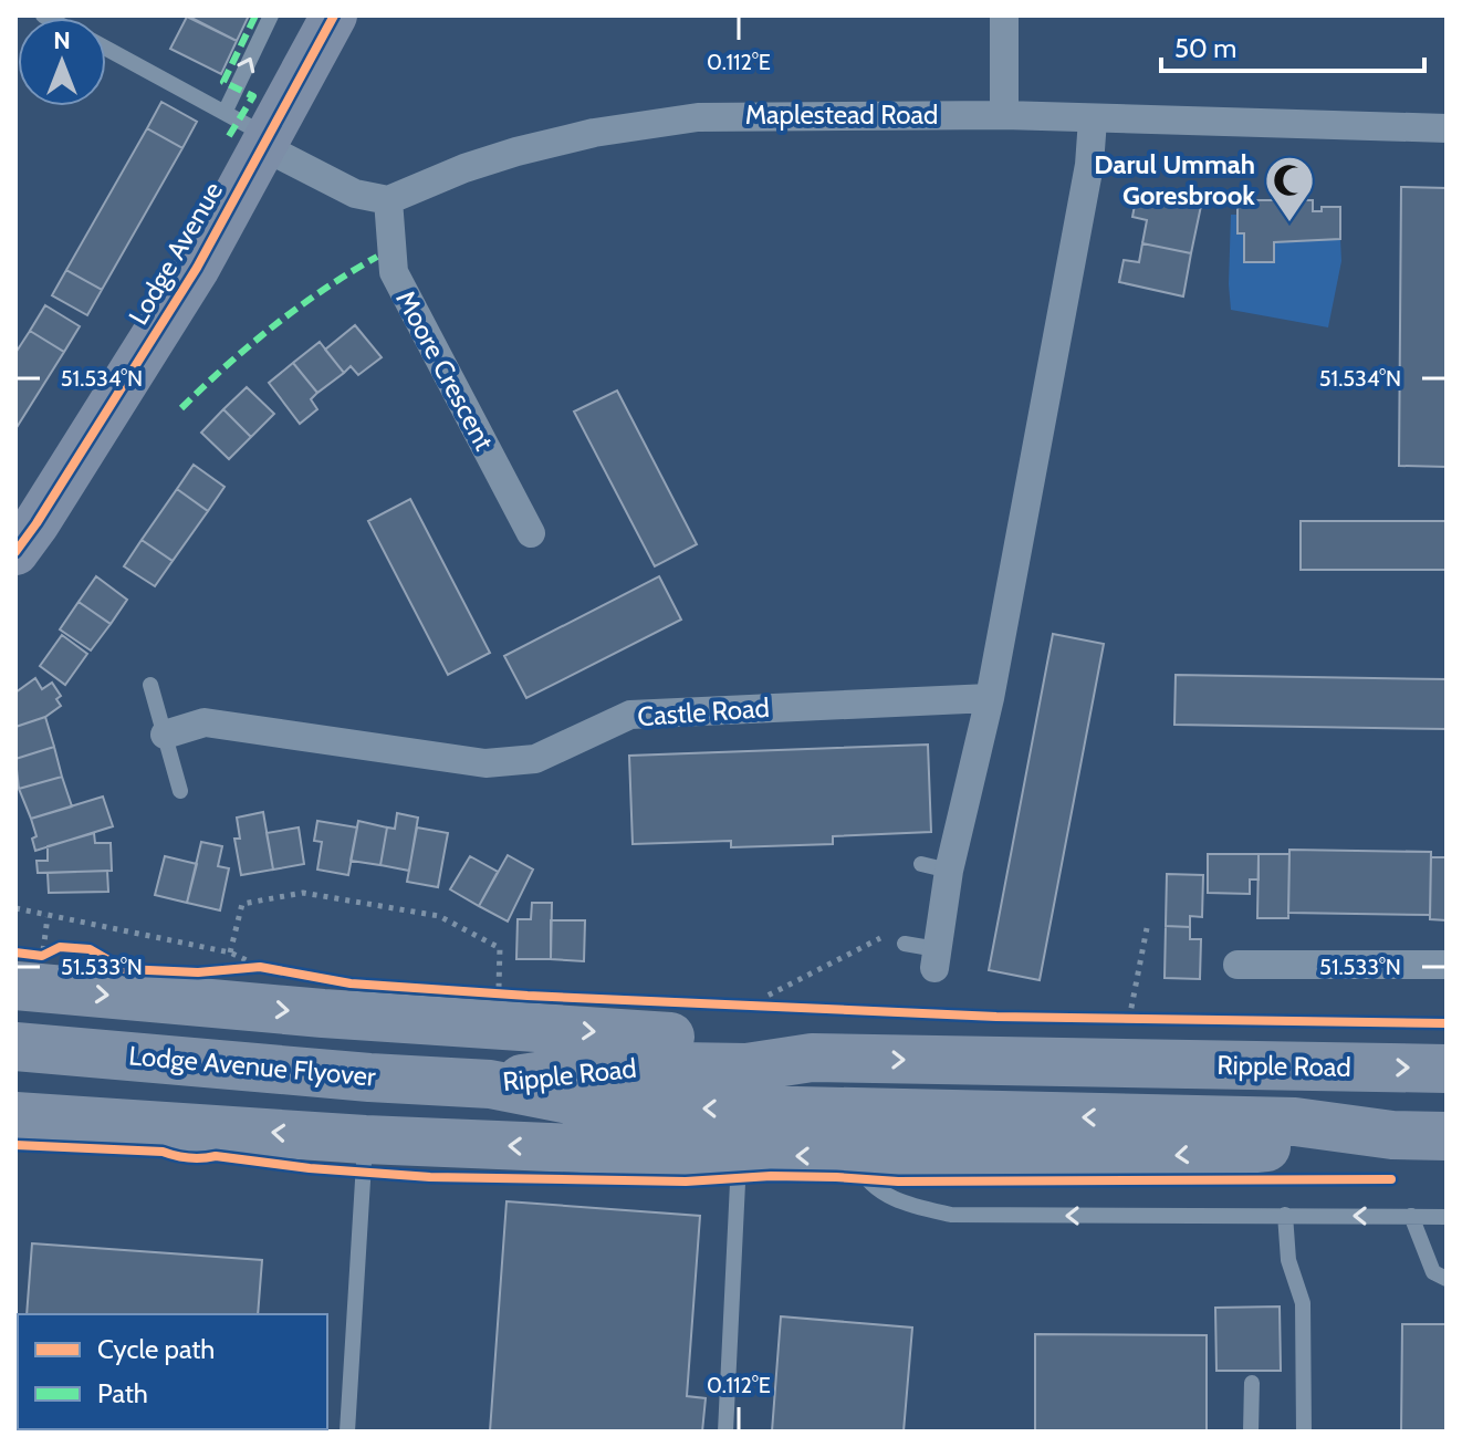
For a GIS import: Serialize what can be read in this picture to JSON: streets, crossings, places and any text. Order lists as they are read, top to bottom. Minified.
{"streets":{"highway":["Lodge Avenue Flyover","Ripple Road"],"main road":["Lodge Avenue"],"street":["Maplestead Road","Moore Crescent","Castle Road"]},"crossings":[["Maplestead Road","Moore Crescent"],["Lodge Avenue Flyover","Ripple Road"]],"places":{"mosque":["Darul Ummah Goresbrook"]},"legend":["Cycle path","Path"],"scale_bar":"50 m","north":"top","coordinates":["0.112°E","51.534°N","51.533°N"]}
